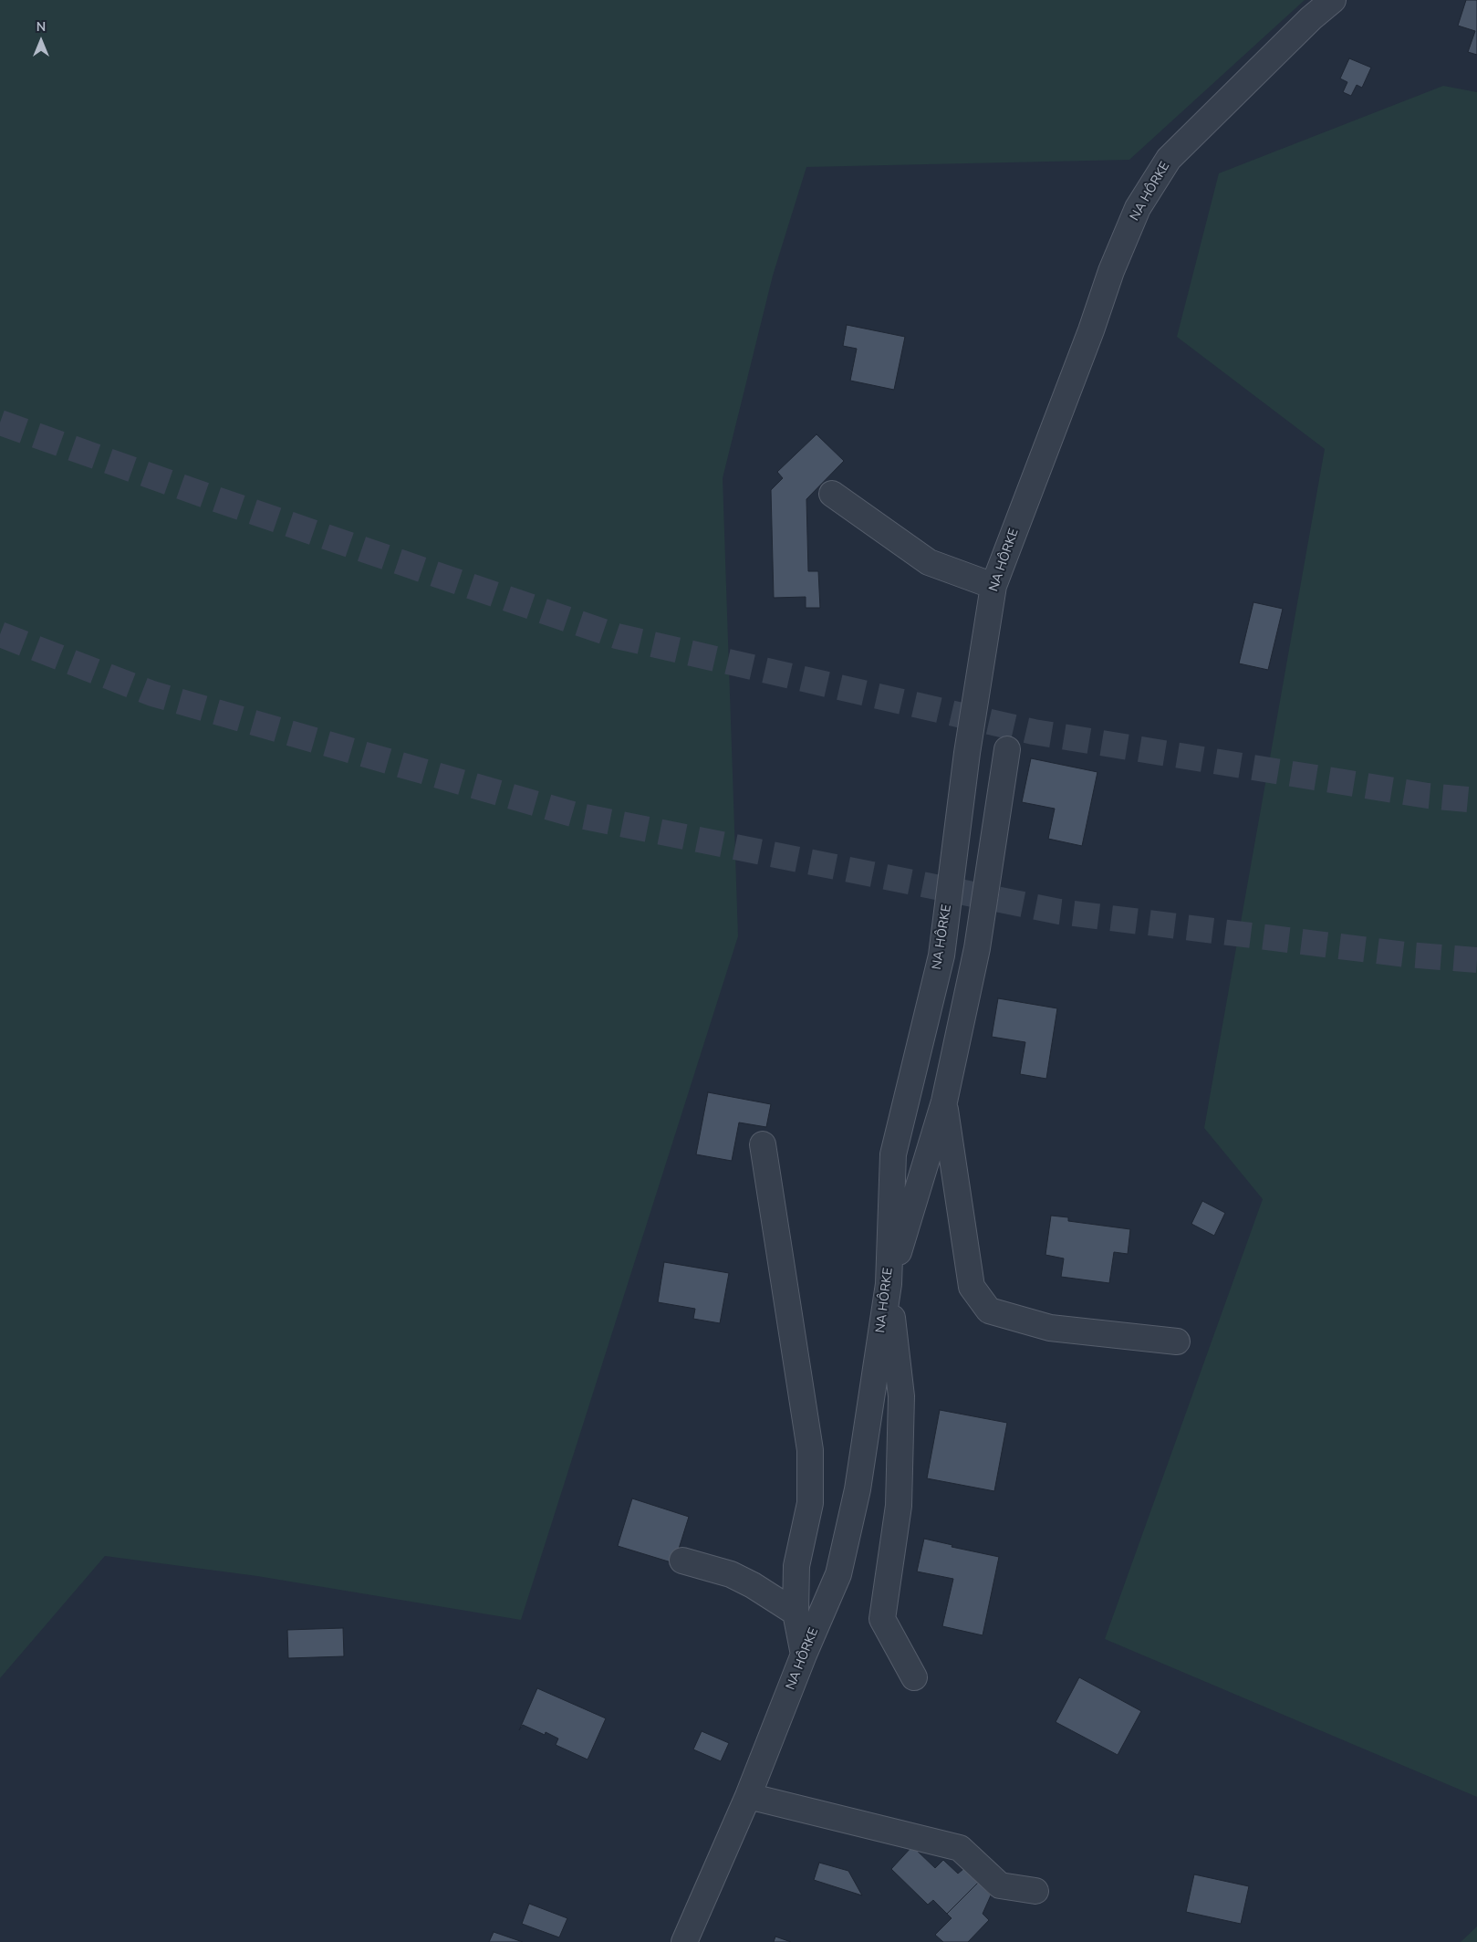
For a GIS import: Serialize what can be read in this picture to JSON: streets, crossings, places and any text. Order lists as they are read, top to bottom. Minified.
{"streets":{"street":["NA HÔRKE"]},"north":"top"}
